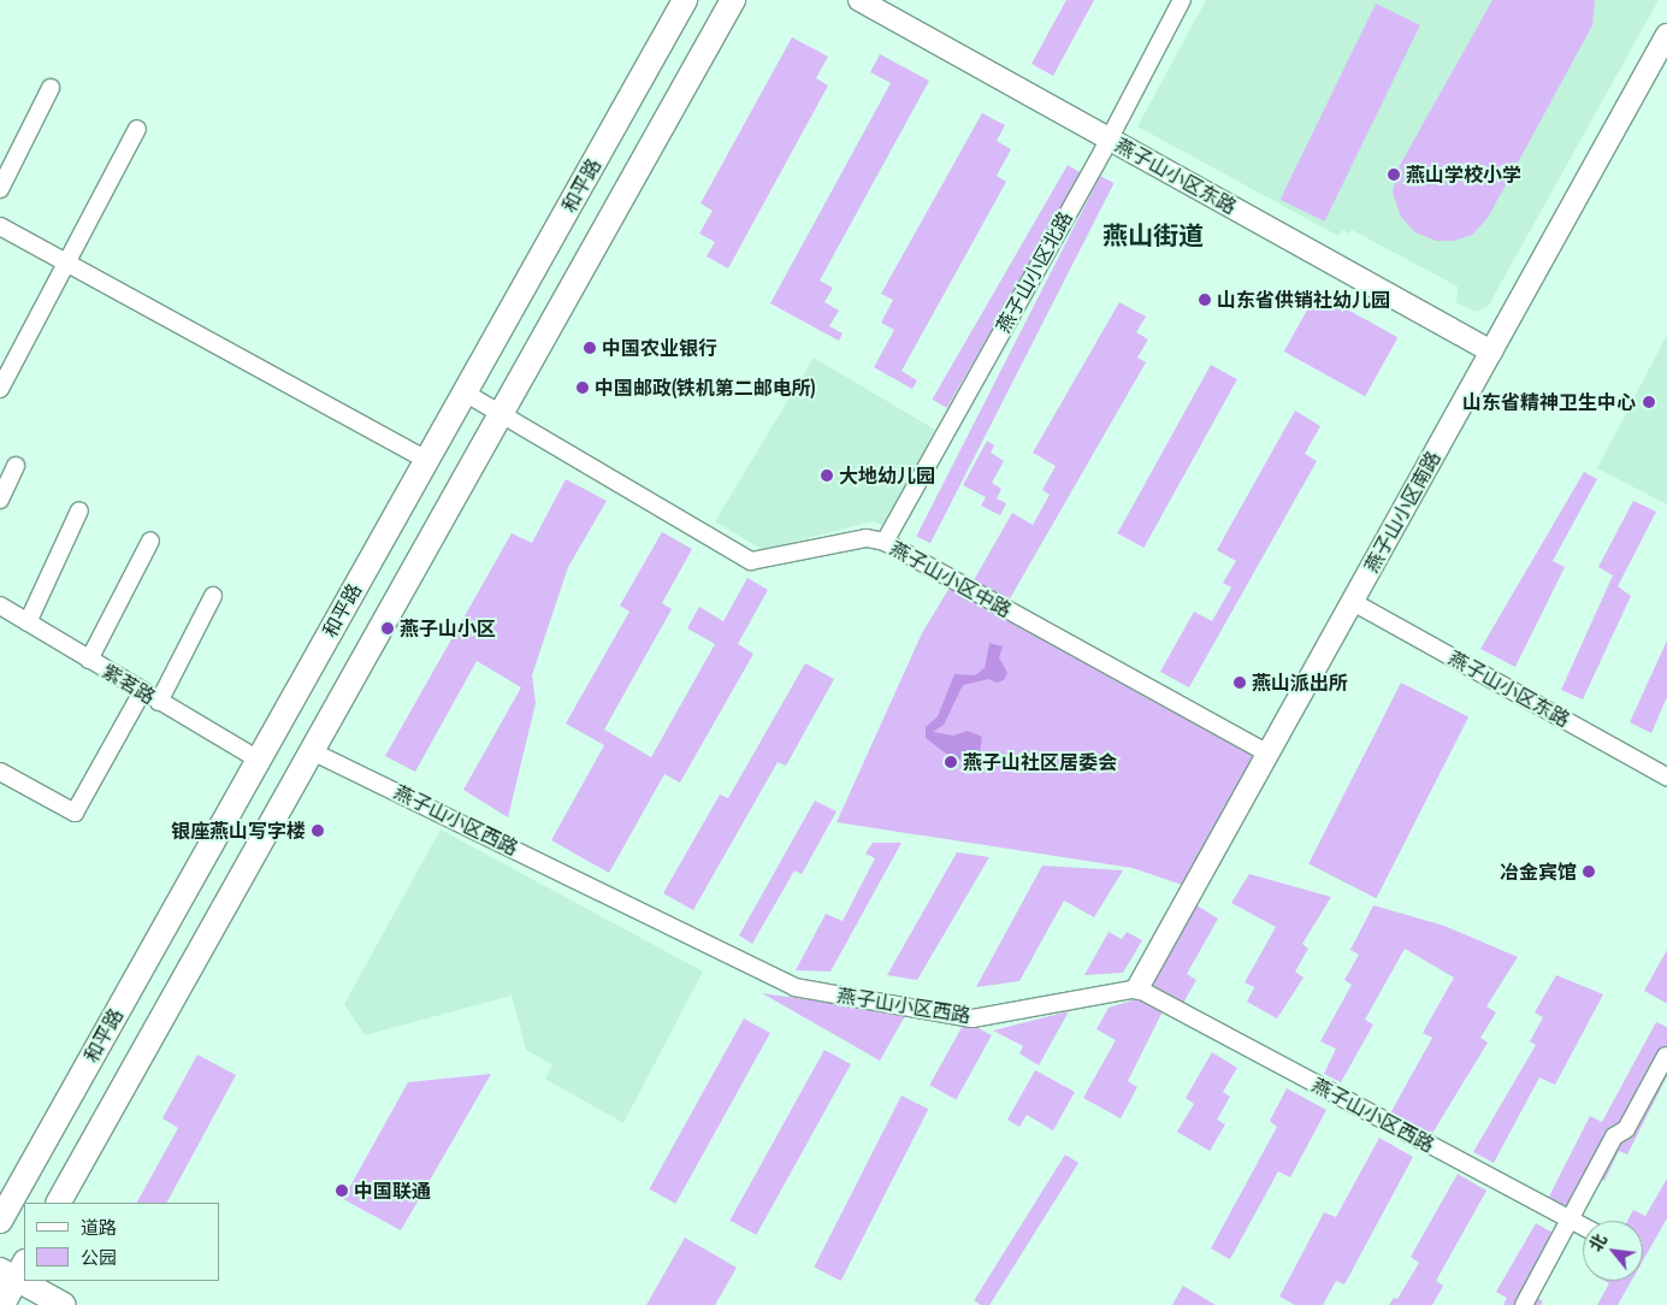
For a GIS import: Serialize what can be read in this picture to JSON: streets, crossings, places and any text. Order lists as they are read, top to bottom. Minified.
{"streets":{"main road":["和平路"],"street":["燕子山小区东路","燕子山小区北路","燕子山小区南路","燕子山小区中路","紫茗路","燕子山小区西路"]},"crossings":[["燕子山小区东路","燕子山小区北路"],["燕子山小区东路","燕子山小区南路"],["和平路","燕子山小区中路"],["和平路","紫茗路"],["燕子山小区北路","燕子山小区中路"],["燕子山小区南路","燕子山小区中路"],["燕子山小区南路","燕子山小区西路"]],"districts":["燕山街道"],"places":["燕山学校小学","山东省供销社幼儿园","中国农业银行","中国邮政(铁机第二邮电所)","山东省精神卫生中心","大地幼儿园","燕子山小区","燕山派出所","燕子山社区居委会","银座燕山写字楼","冶金宾馆","中国联通"],"legend":["道路","公园"],"north":"top left"}
